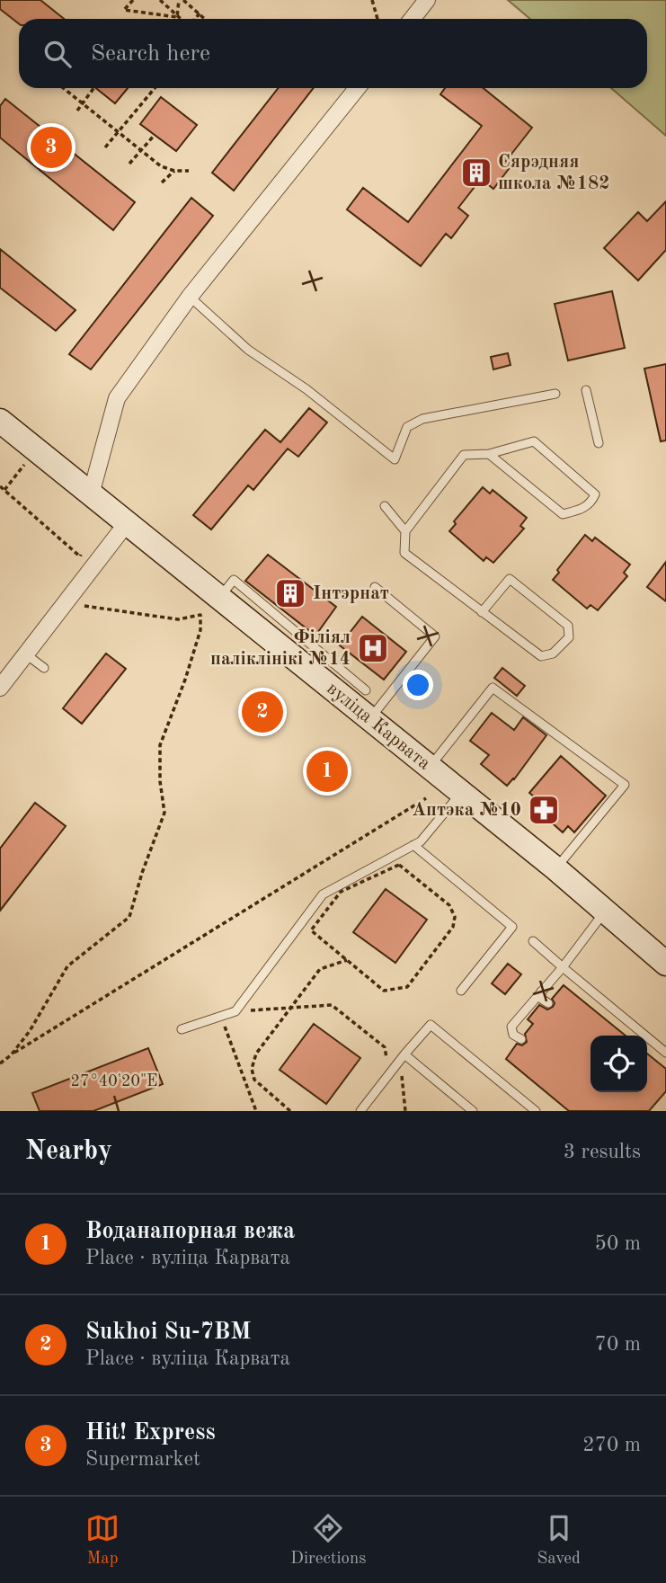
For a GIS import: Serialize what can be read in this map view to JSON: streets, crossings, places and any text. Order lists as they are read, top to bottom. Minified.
{"streets":{"street":["вуліца Карвата"]},"places":{"building":["Сярэдняя школа №182","Інтэрнат"],"hospital":["Філіял паліклінікі №14"],"pharmacy":["Аптэка №10"]},"page":{"search":"Search here","pins":["3","2","1"],"heading":["Nearby","3 results"],"list":[{"mark":"1","name":"Воданапорная вежа","note":"Place · вуліца Карвата","value":"50 m"},{"mark":"2","name":"Sukhoi Su-7BM","note":"Place · вуліца Карвата","value":"70 m"},{"mark":"3","name":"Hit! Express","note":"Supermarket","value":"270 m"}],"nav":["Map","Directions","Saved"]},"coordinates":["27°40'20\"E"]}
